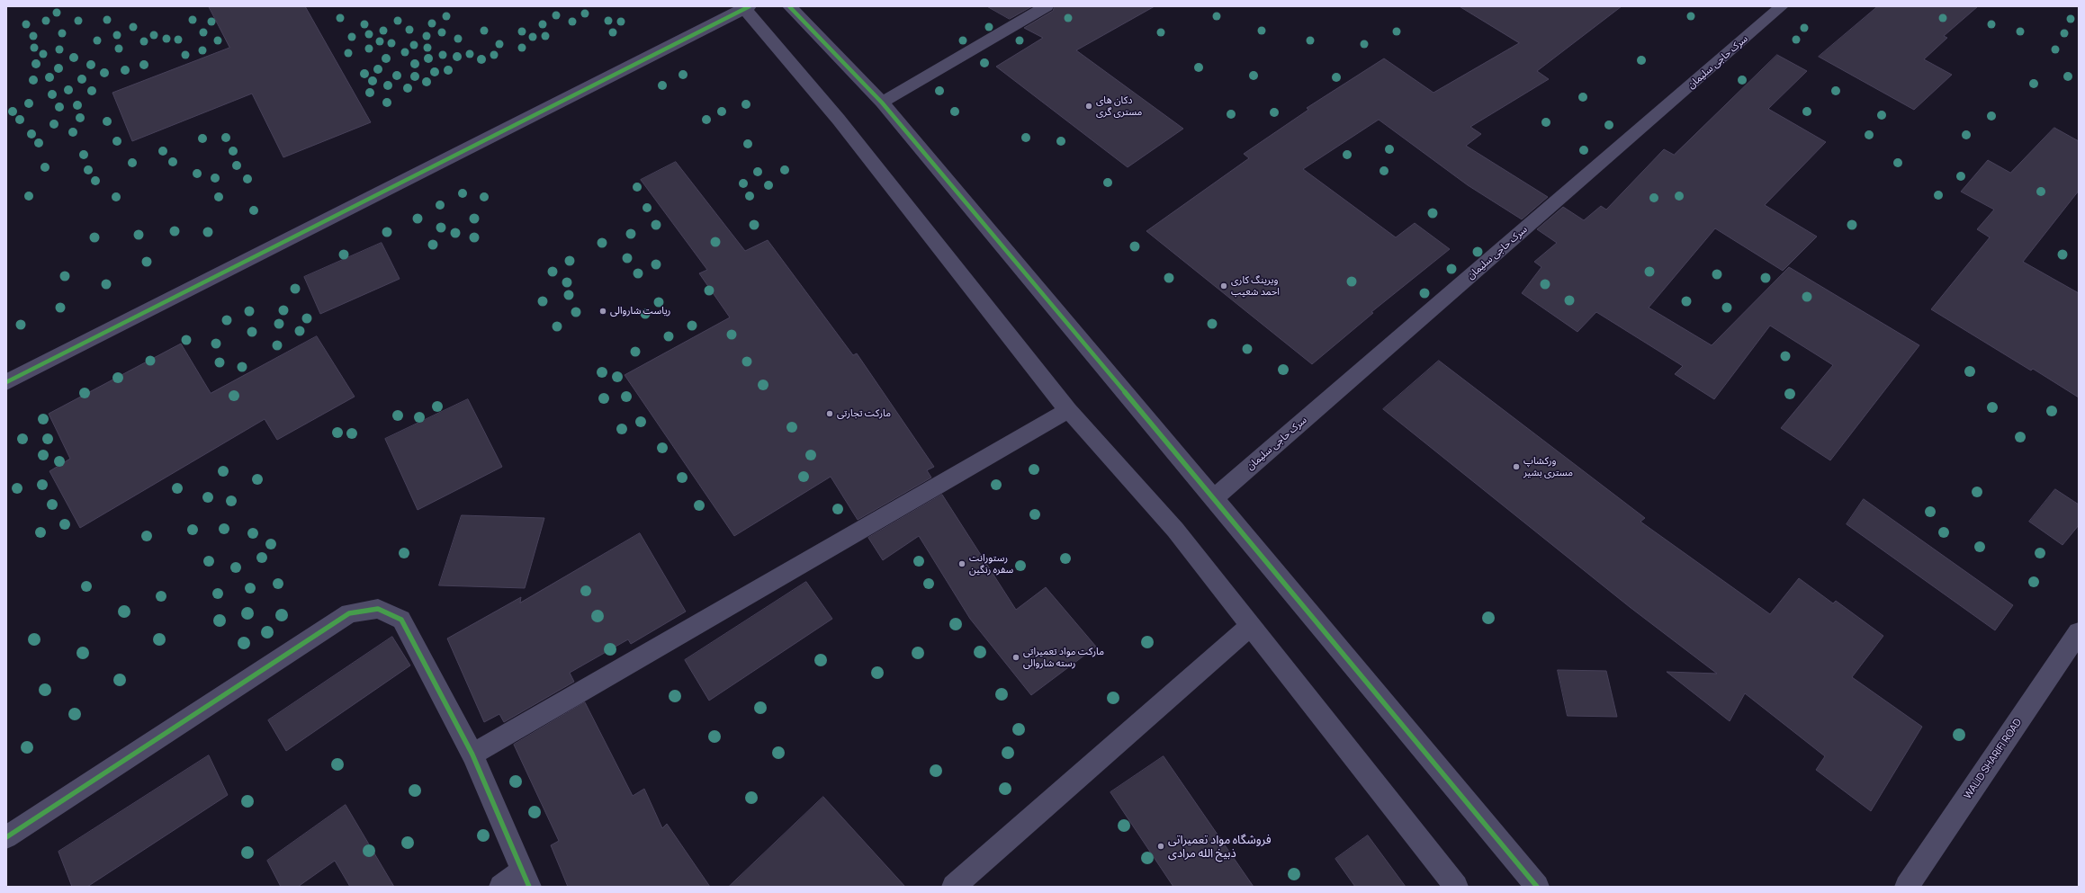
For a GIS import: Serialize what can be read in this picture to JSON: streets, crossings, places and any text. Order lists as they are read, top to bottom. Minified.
{"streets":{"street":["سرک حاجی سلیمان","WALID SHARIFI ROAD"]},"places":["دکان های مستری گری","ویرینگ کاری احمد شعیب","ریاست شاروالی","مارکت تجارتی","ورکشاپ مستری بشیر","رستورانت سفره رنگین","مارکت مواد تعمیراتی رسته شاروالی","فروشگاه مواد تعمیراتی ذبیخ الله مرادی"]}
